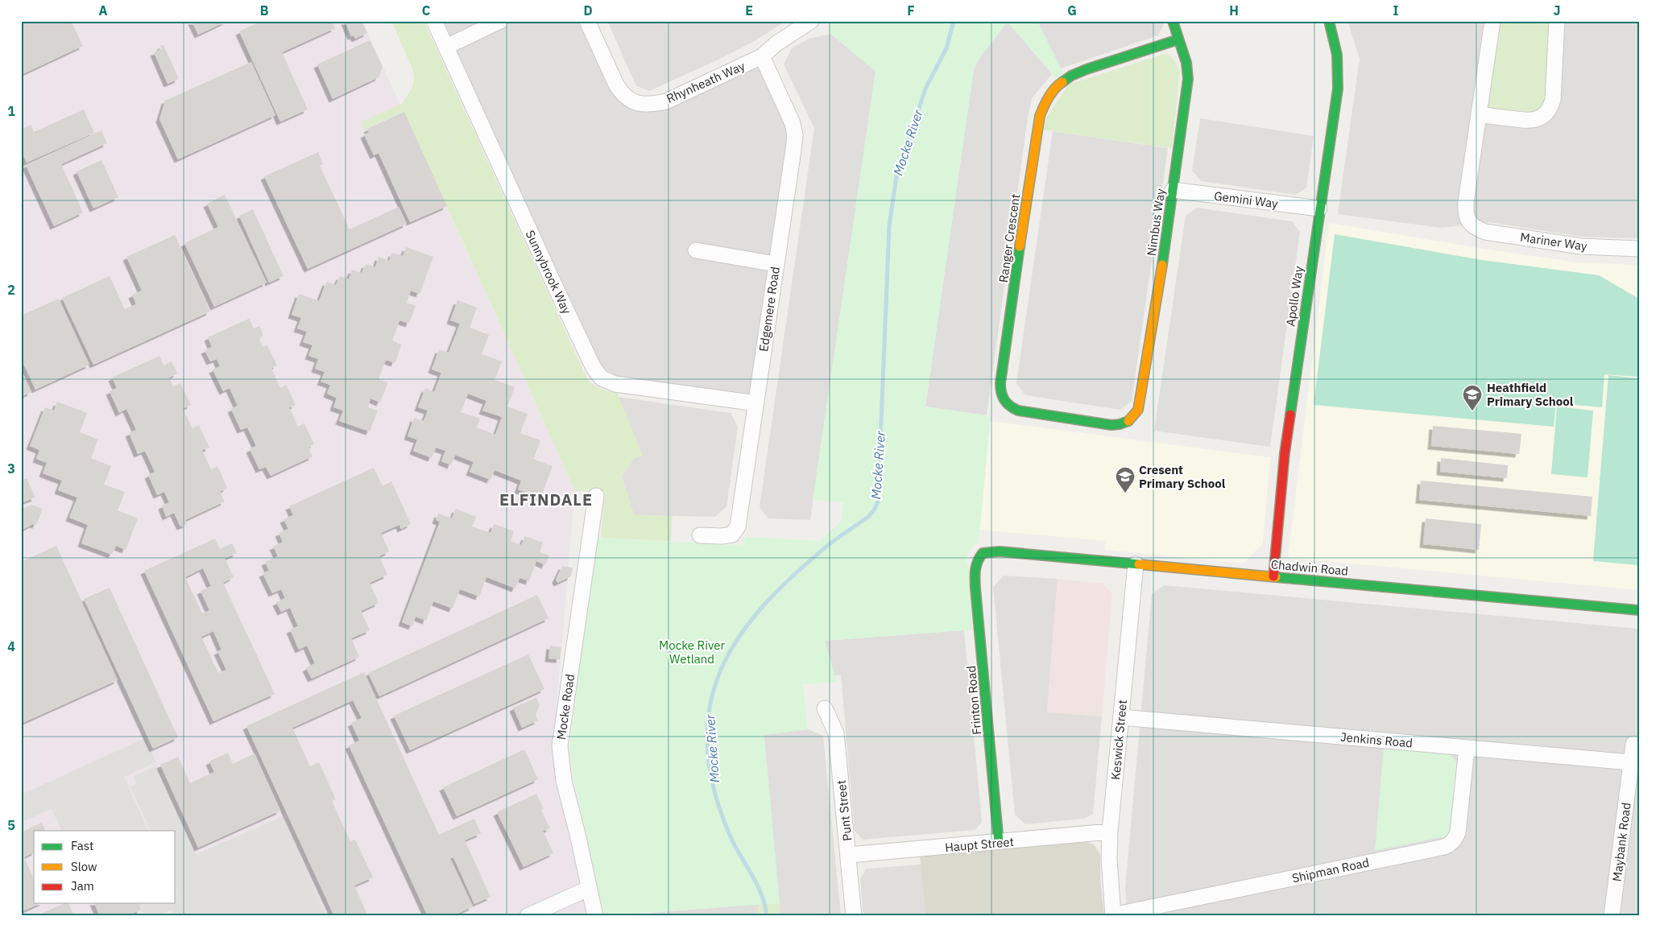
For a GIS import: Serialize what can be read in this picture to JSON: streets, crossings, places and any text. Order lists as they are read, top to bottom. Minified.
{"streets":{"street":["Rhynheath Way","Gemini Way","Nimbus Way","Ranger Crescent","Mariner Way","Sunnybrook Way","Apollo Way","Edgemere Road","Chadwin Road","Frinton Road","Mocke Road","Keswick Street","Jenkins Road","Punt Street","Maybank Road","Haupt Street","Shipman Road"]},"crossings":[["Rhynheath Way","Edgemere Road"],["Gemini Way","Nimbus Way"],["Gemini Way","Apollo Way"],["Nimbus Way","Ranger Crescent"],["Sunnybrook Way","Edgemere Road"],["Apollo Way","Chadwin Road"],["Chadwin Road","Frinton Road"],["Chadwin Road","Keswick Street"],["Frinton Road","Haupt Street"],["Keswick Street","Jenkins Road"],["Keswick Street","Haupt Street"],["Keswick Street","Shipman Road"],["Jenkins Road","Maybank Road"],["Jenkins Road","Shipman Road"],["Punt Street","Haupt Street"]],"districts":["ELFINDALE"],"water":["Mocke River"],"parks":["Mocke River Wetland"],"places":{"school or university":["Heathfield Primary School","Cresent Primary School"]},"legend":["Fast","Slow","Jam"],"grid":{"columns":["A","B","C","D","E","F","G","H","I","J"],"rows":["1","2","3","4","5"]}}
